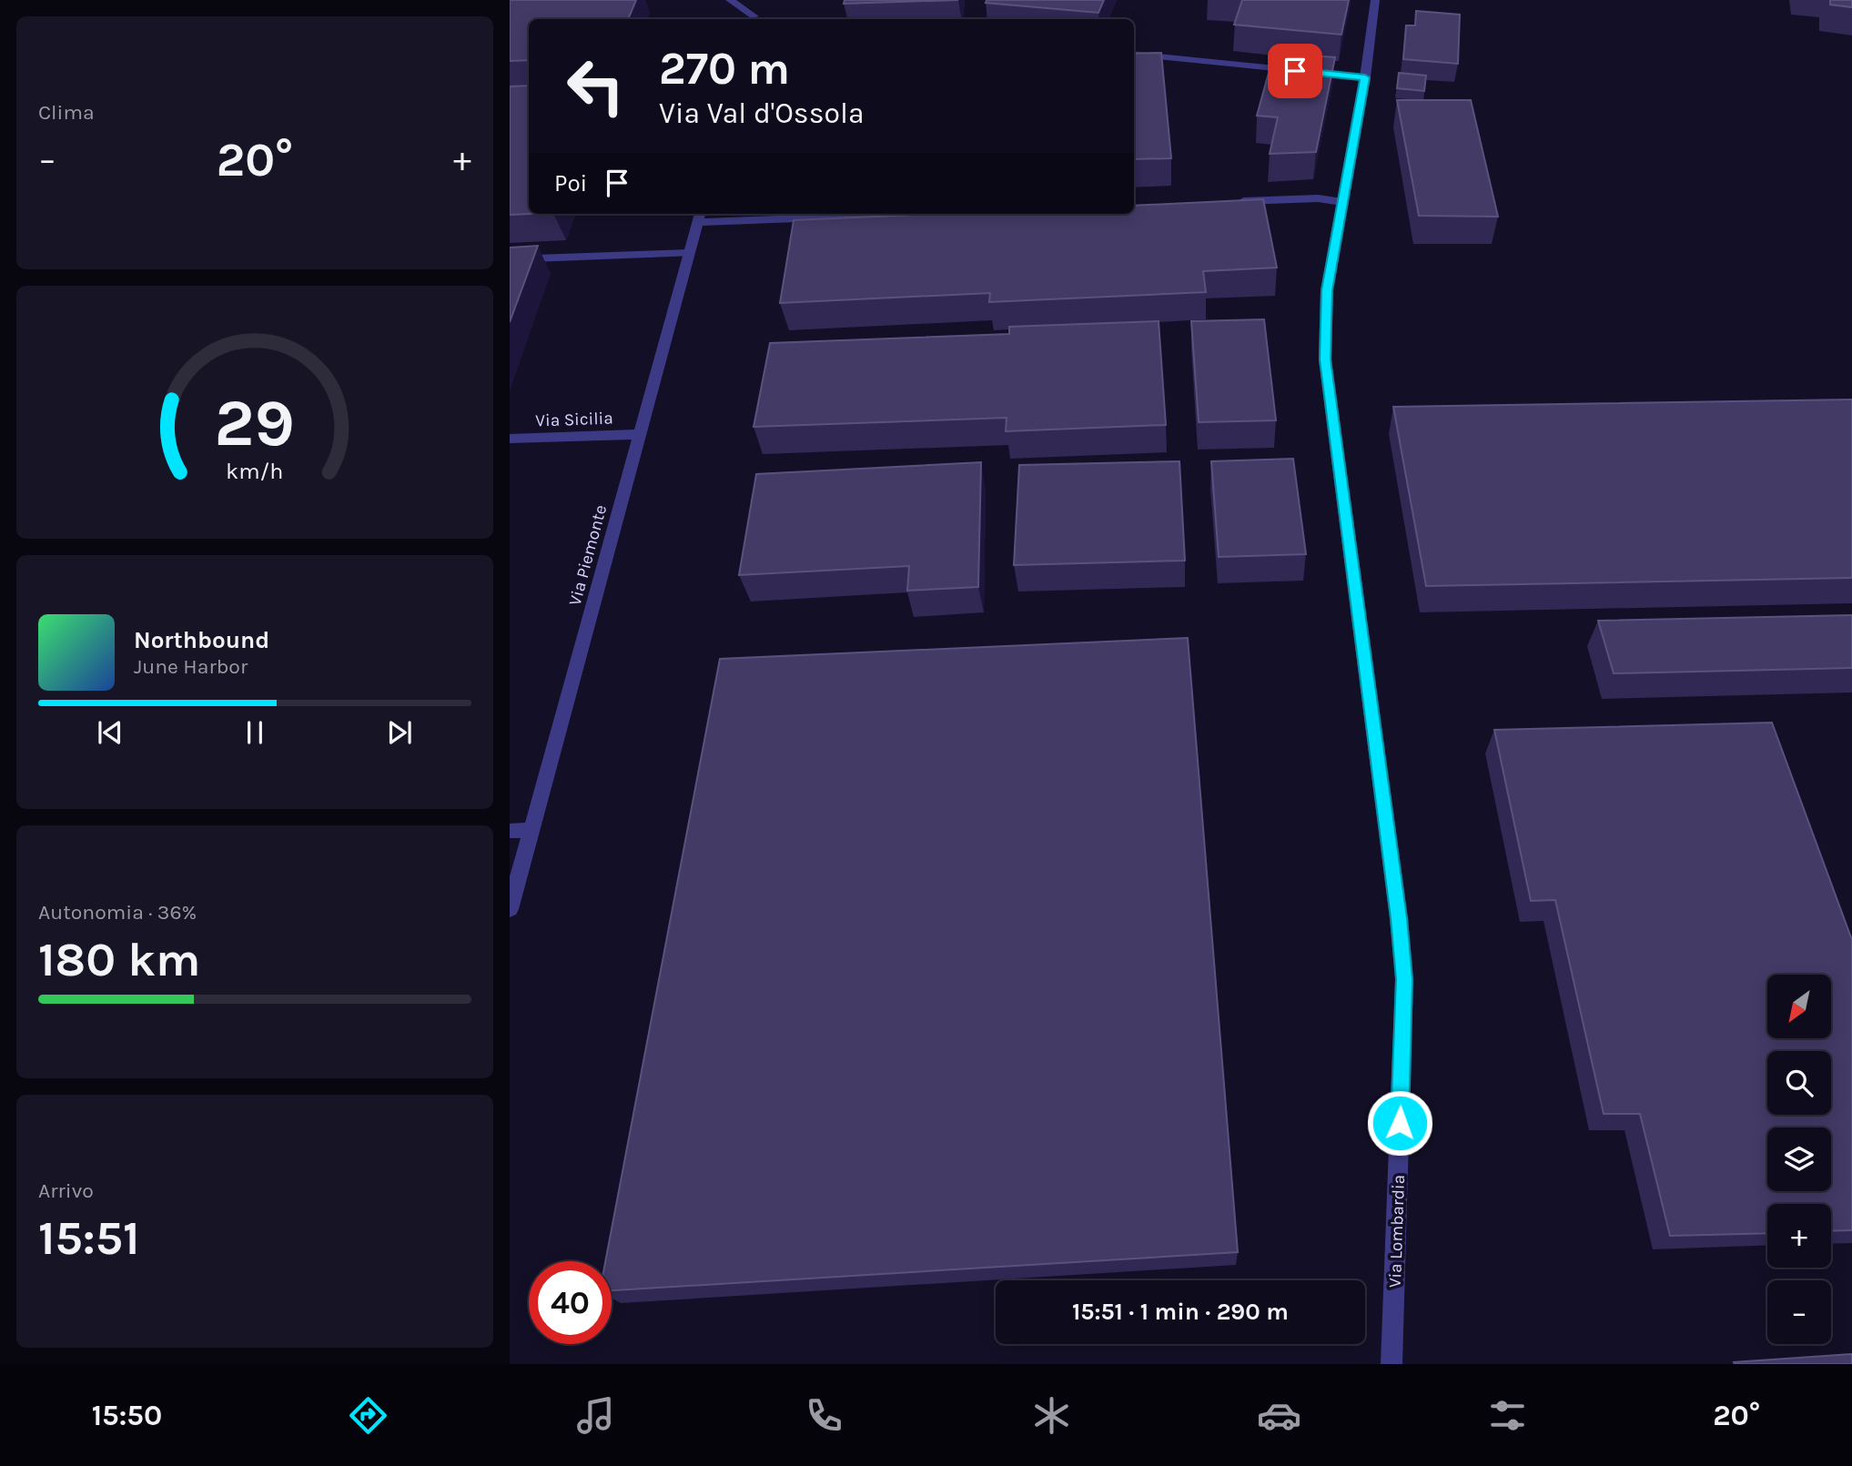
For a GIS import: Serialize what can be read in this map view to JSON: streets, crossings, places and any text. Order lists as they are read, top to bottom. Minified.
{"streets":{"street":["Via Sicilia","Via Piemonte","Via Lombardia"]},"crossings":[["Via Sicilia","Via Piemonte"]],"north":"bottom left","page":{"tile":["Clima",["Autonomia · 36%","180 km"],["Arrivo","15:51"]],"turn":["270 m","Via Val d'Ossola"],"heat":["−","20°","+"],"then":"Poi","song":["Northbound","June Harbor"],"map_buttons":["+","−"],"limit":"40","trip":"15:51 · 1 min · 290 m","tabs":["15:50","20°"],"gauge":["29","km/h"]}}
